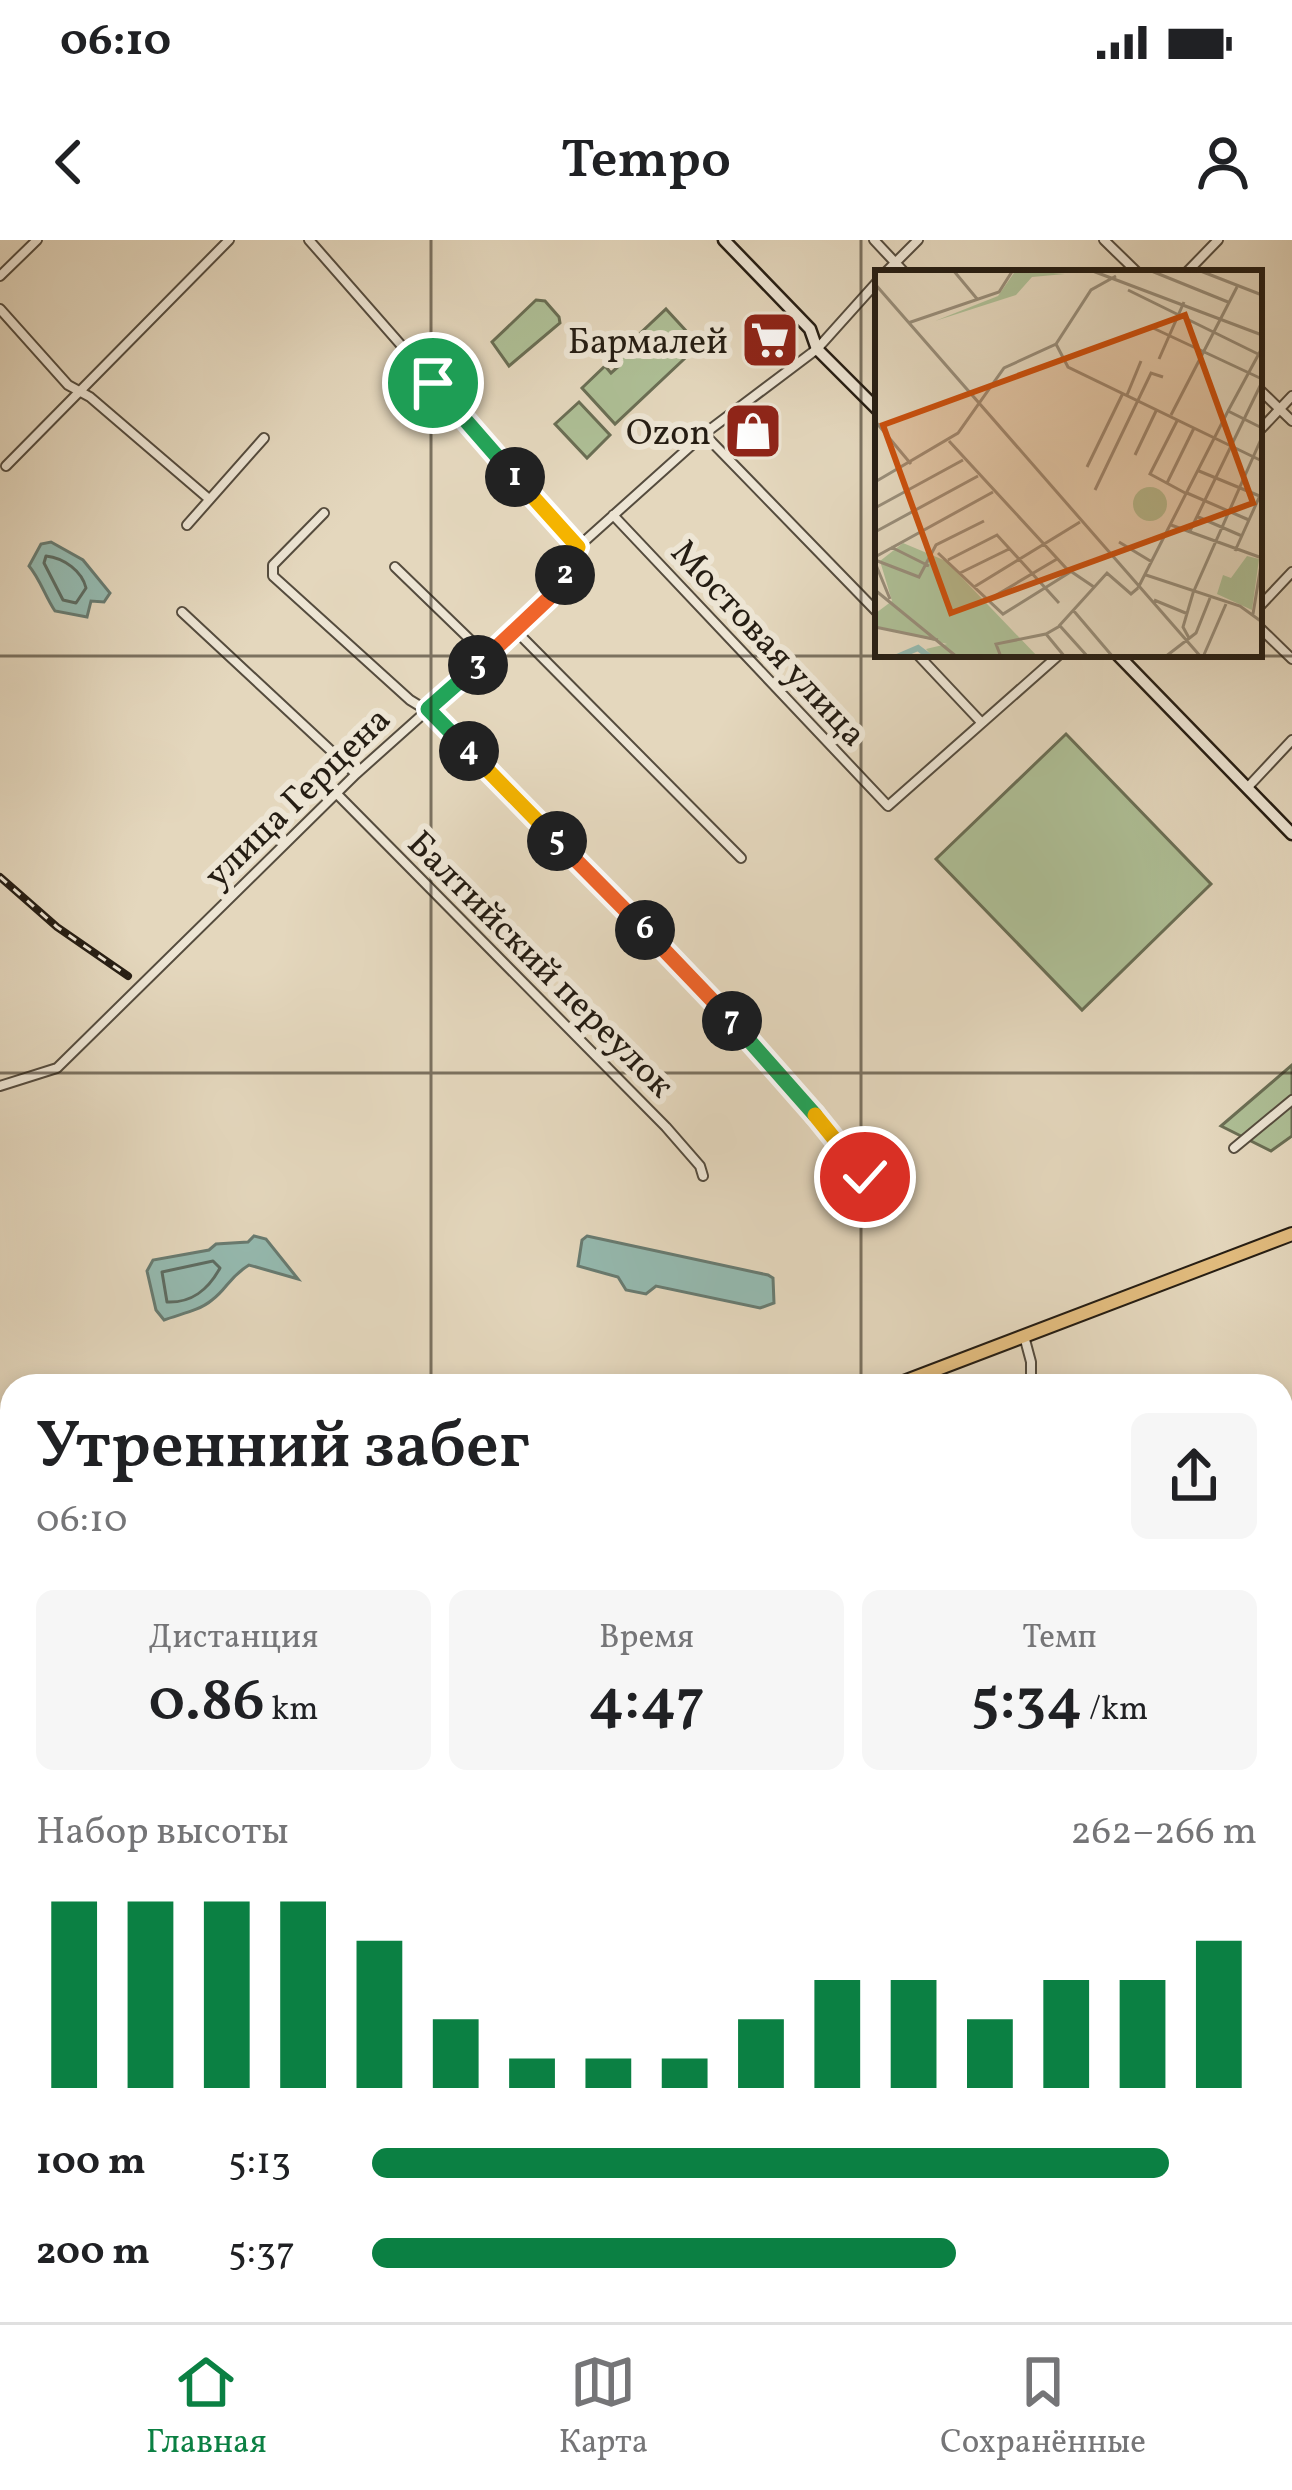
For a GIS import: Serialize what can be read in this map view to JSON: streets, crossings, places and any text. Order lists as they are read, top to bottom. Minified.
{"streets":{"street":["Мостовая улица","улица Герцена","Балтийский переулок"]},"crossings":[["Мостовая улица","улица Герцена"],["улица Герцена","Балтийский переулок"]],"places":{"supermarket":["Бармалей"],"shop":["Ozon"]},"page":{"status":"06:10","header":"Tempo","pins":["1","2","3","4","5","6","7"],"heading":["Утренний забег","06:10"],"stats":[["Дистанция","0.86 km"],["Время","4:47"],["Темп","5:34 /km"]],"chart":["Набор высоты","262–266 m"],"list":[{"name":"100 m","note":"5:13"},{"name":"200 m","note":"5:37"}],"tabs":["Главная","Карта","Сохранённые"]}}
